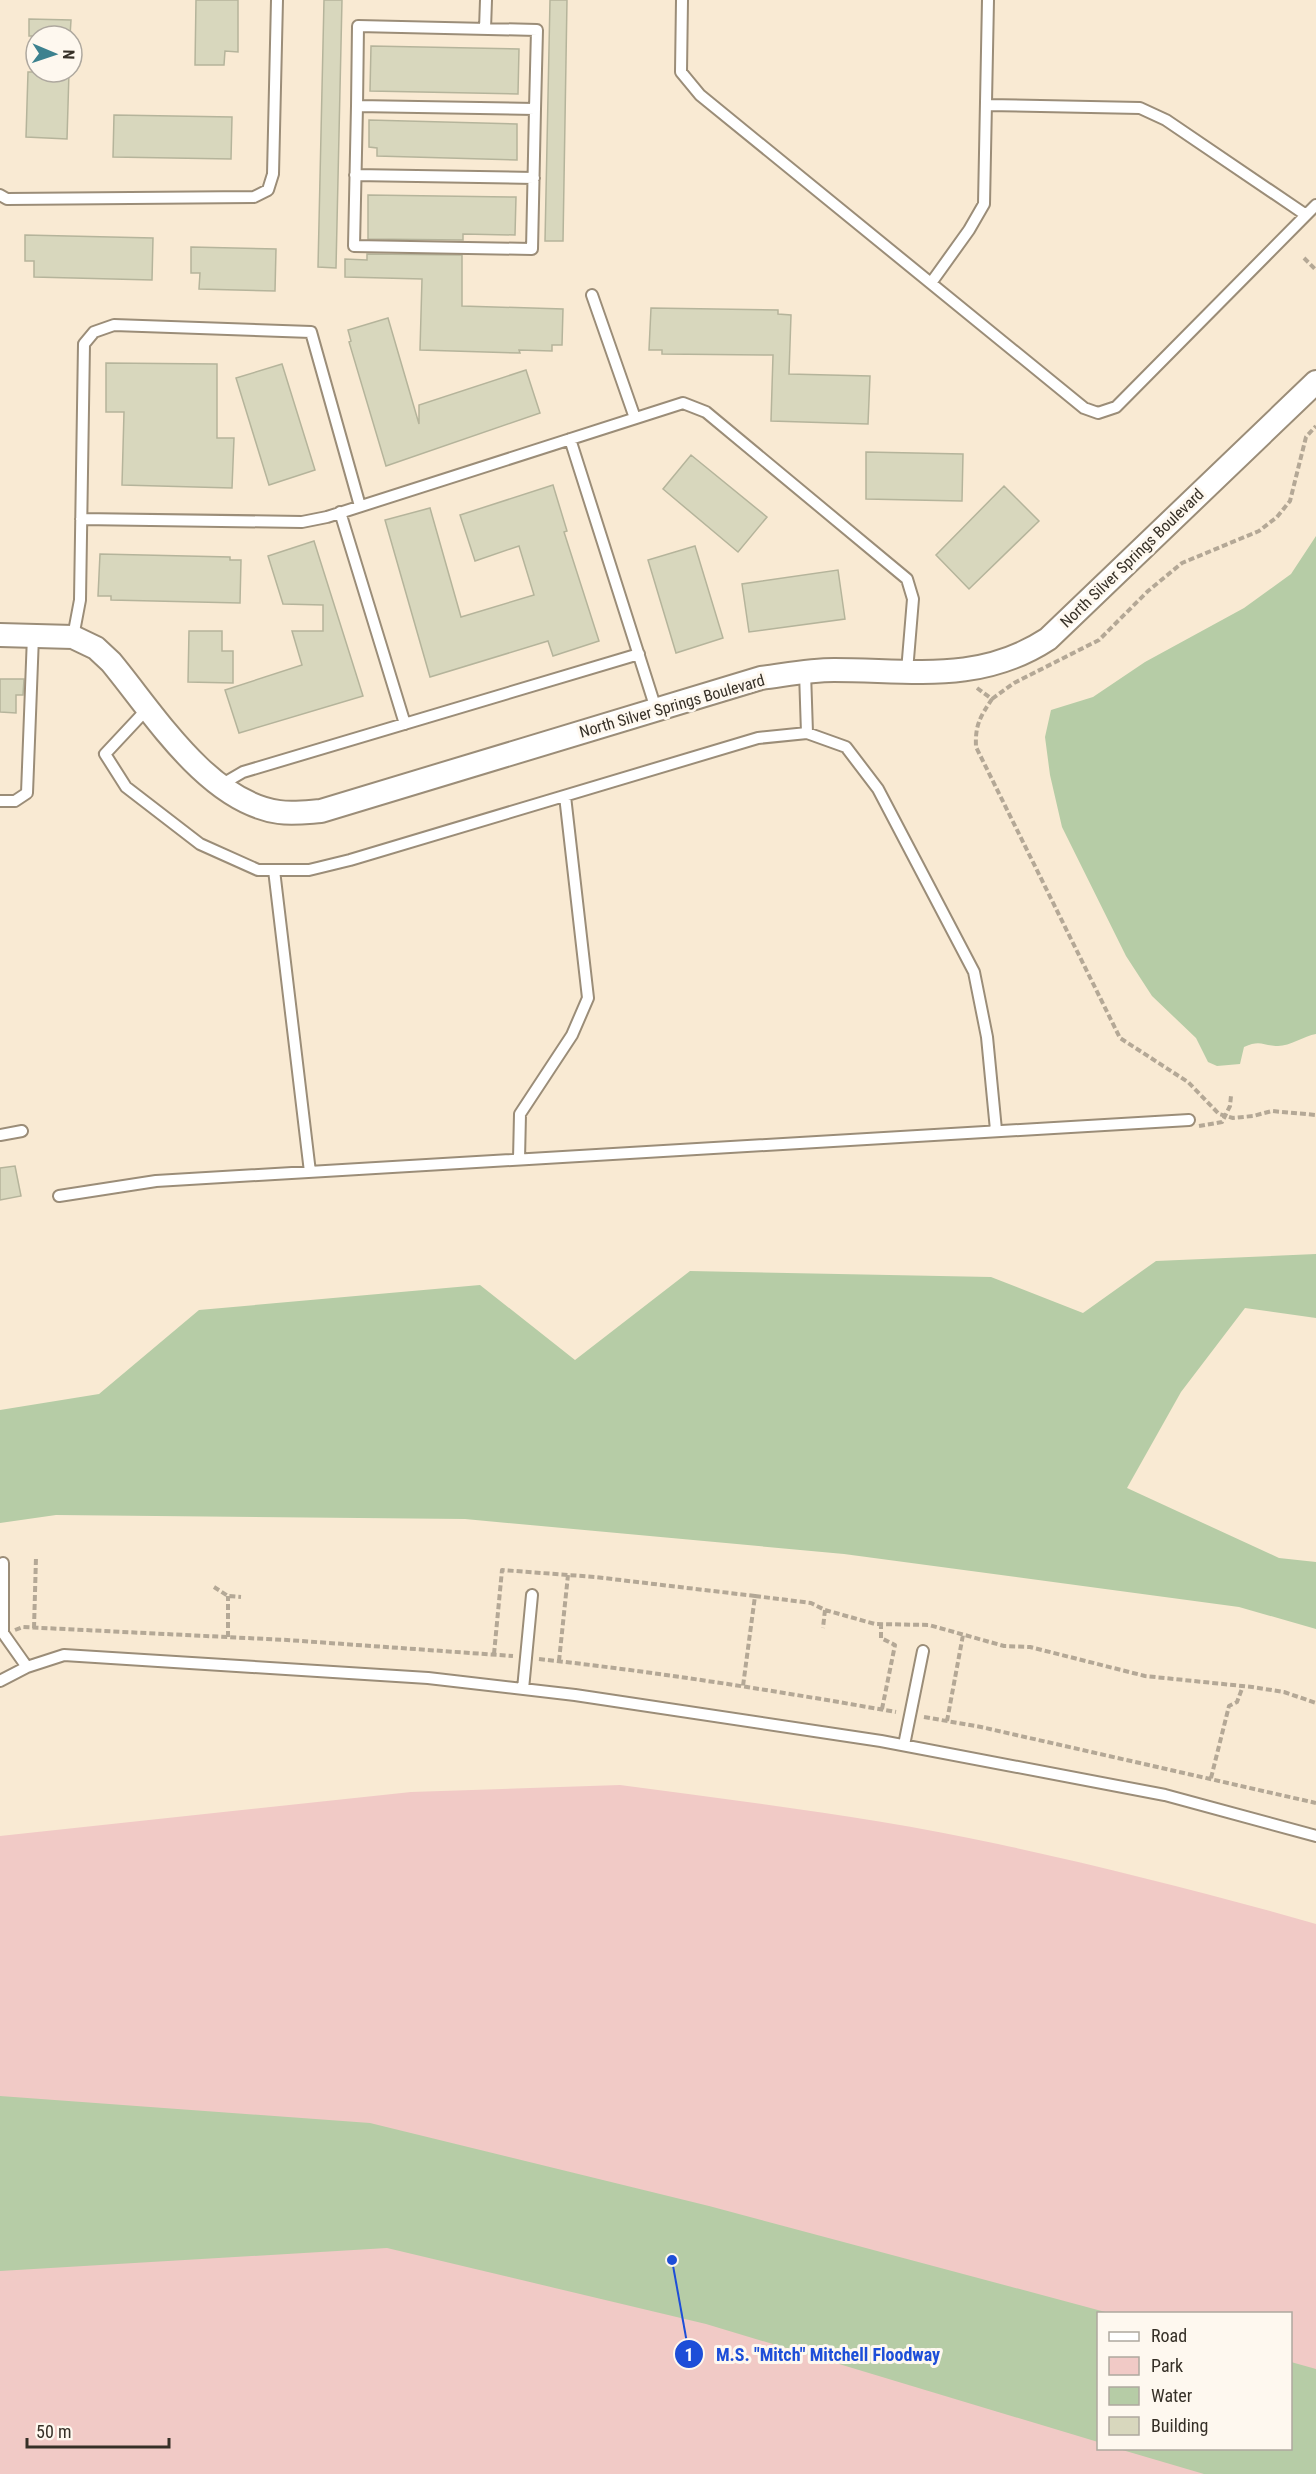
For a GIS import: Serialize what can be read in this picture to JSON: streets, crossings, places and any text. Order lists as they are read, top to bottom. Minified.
{"streets":{"street":["North Silver Springs Boulevard"]},"places":["M.S. \"Mitch\" Mitchell Floodway"],"legend":["Road","Park","Water","Building"],"scale_bar":"50 m","north":"right"}
